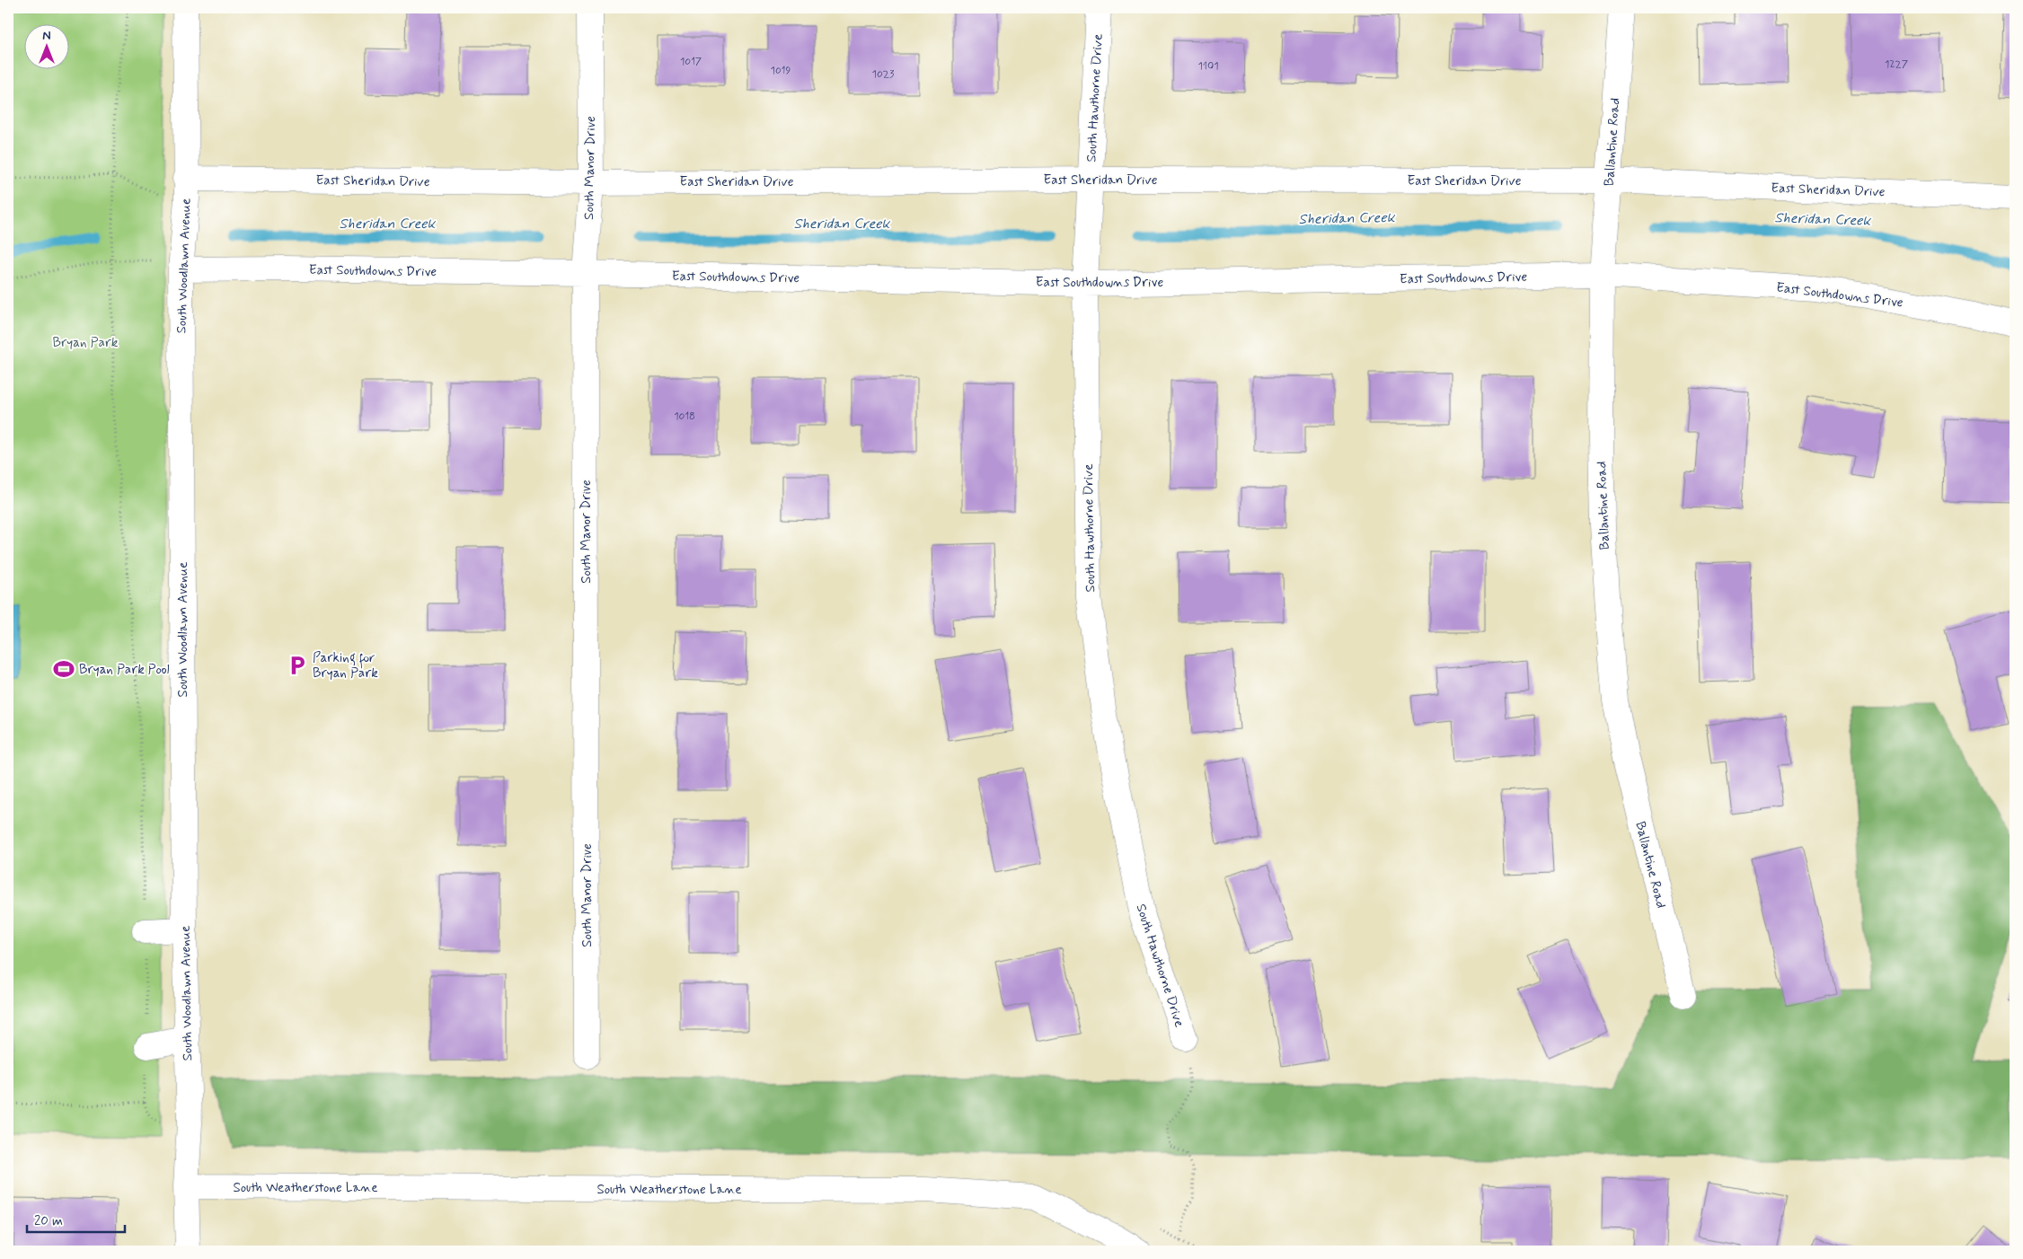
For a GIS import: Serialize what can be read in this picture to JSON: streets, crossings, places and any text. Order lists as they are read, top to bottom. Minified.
{"streets":{"street":["South Hawthorne Drive","Ballantine Road","South Manor Drive","East Sheridan Drive","South Woodlawn Avenue","East Southdowns Drive","South Weatherstone Lane"]},"crossings":[["South Hawthorne Drive","East Sheridan Drive"],["South Hawthorne Drive","East Southdowns Drive"],["Ballantine Road","East Sheridan Drive"],["Ballantine Road","East Southdowns Drive"],["South Manor Drive","East Sheridan Drive"],["South Manor Drive","East Southdowns Drive"],["East Sheridan Drive","South Woodlawn Avenue"],["South Woodlawn Avenue","East Southdowns Drive"],["South Woodlawn Avenue","South Weatherstone Lane"]],"water":["Sheridan Creek"],"parks":["Bryan Park"],"places":{"parking":["Parking for Bryan Park"],"sports":["Bryan Park Pool"]},"house_numbers":["1017","1227","1101","1019","1023","1018"],"scale_bar":"20 m","north":"top"}
